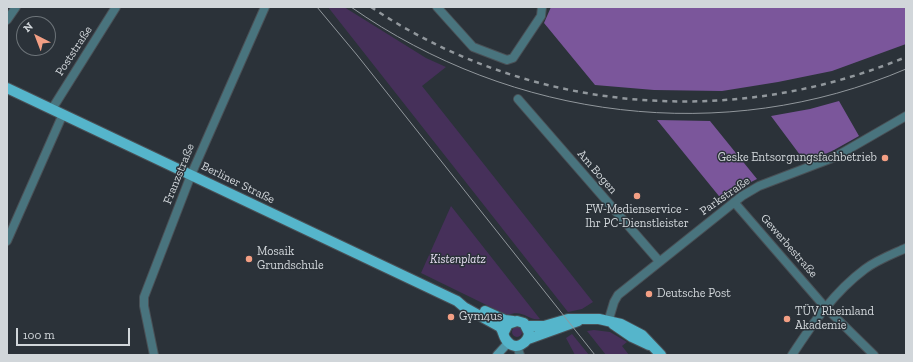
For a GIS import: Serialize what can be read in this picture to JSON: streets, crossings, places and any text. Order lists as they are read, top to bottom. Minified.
{"streets":{"main road":["Berliner Straße"],"street":["Poststraße","Am Bogen","Franzstraße","Parkstraße","Gewerbestraße"]},"crossings":[["Poststraße","Berliner Straße"],["Am Bogen","Parkstraße"],["Franzstraße","Berliner Straße"],["Parkstraße","Gewerbestraße"]],"parks":["Kistenplatz"],"places":["Geske Entsorgungsfachbetrieb","FW-Medienservice - Ihr PC-Dienstleister","Mosaik Grundschule","Deutsche Post","Gym4us","TÜV Rheinland Akademie"],"scale_bar":"100 m","north":"top left"}
